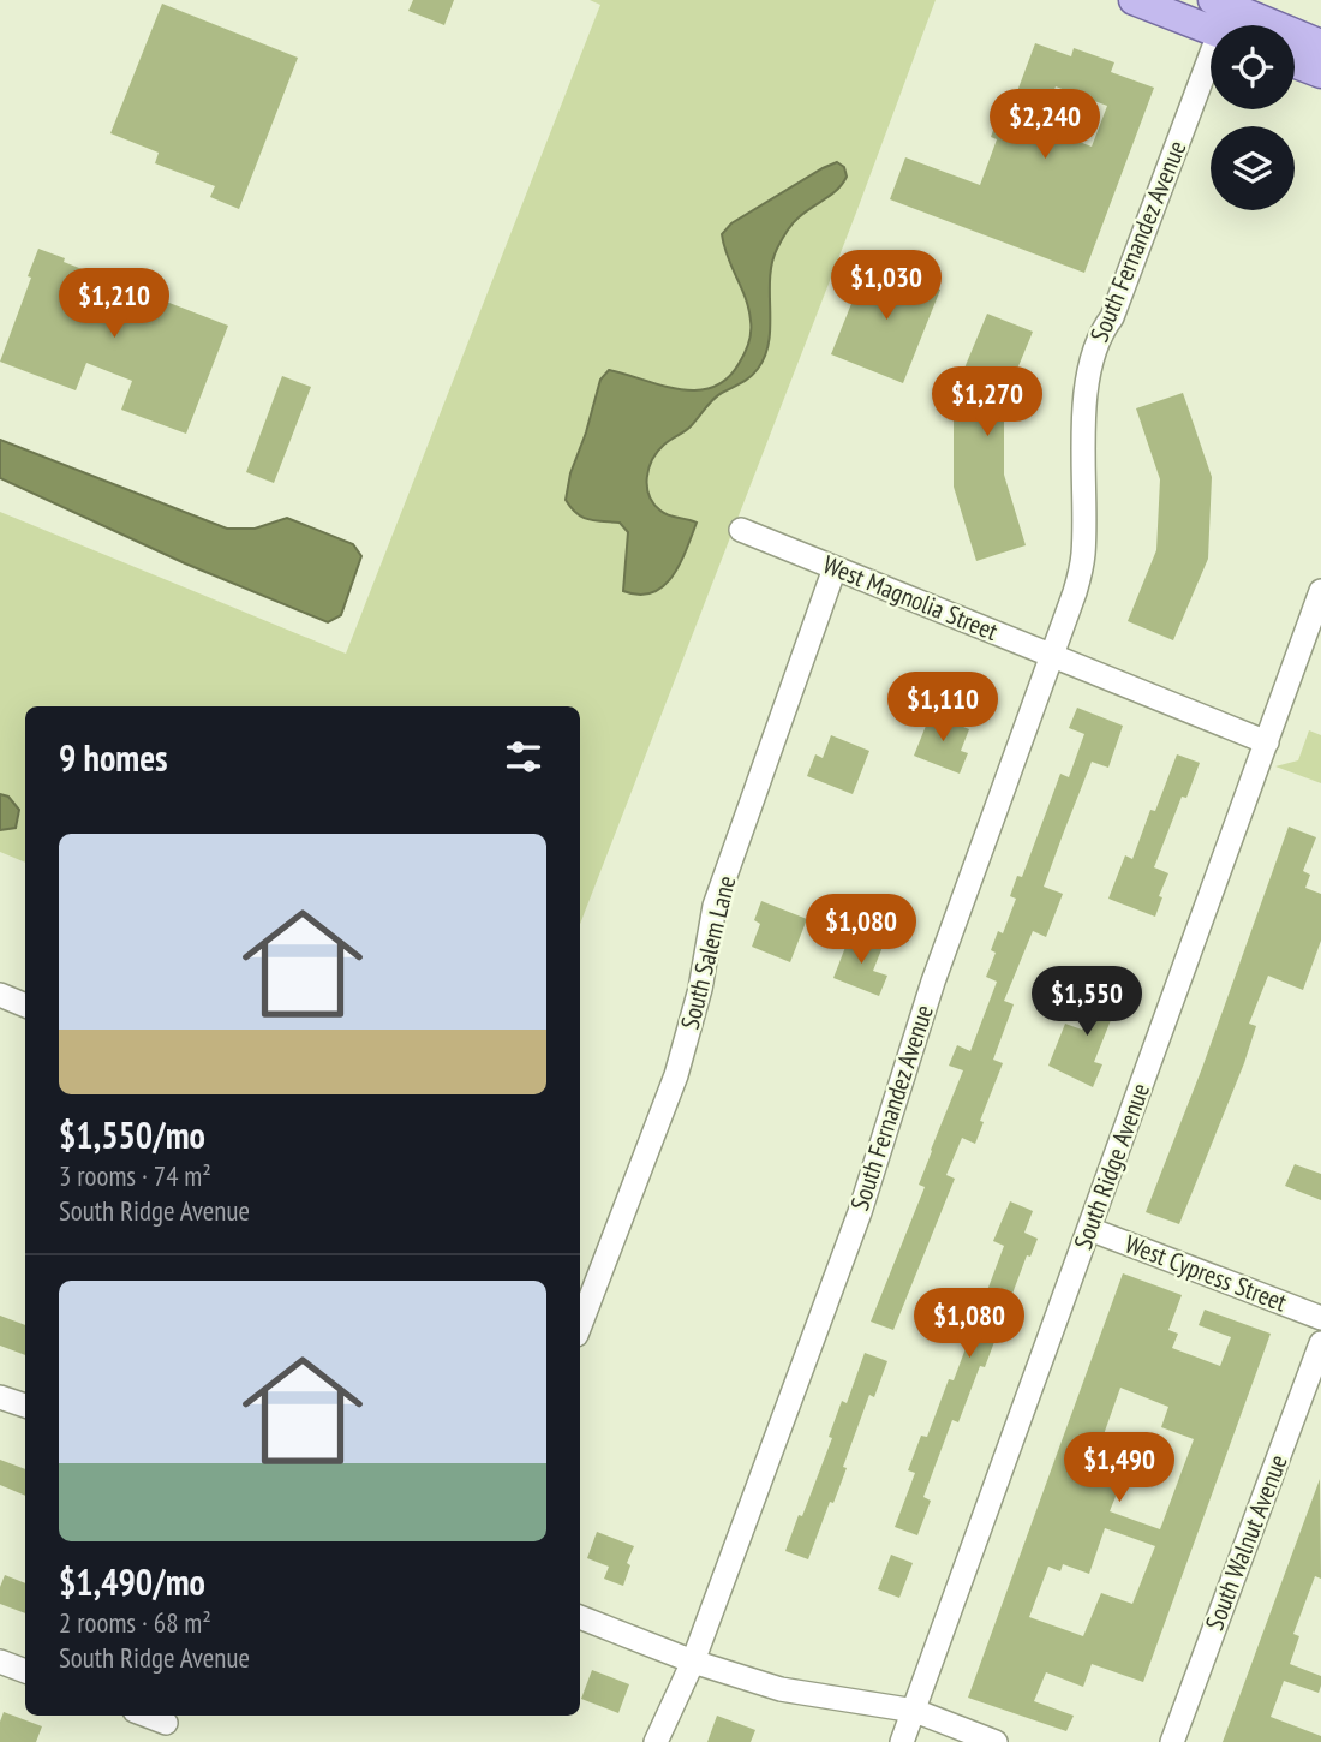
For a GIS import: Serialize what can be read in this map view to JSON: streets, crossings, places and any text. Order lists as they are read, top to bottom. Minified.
{"streets":{"street":["South Fernandez Avenue","West Magnolia Street","South Salem Lane","South Ridge Avenue","West Cypress Street","South Walnut Avenue"]},"crossings":[["South Fernandez Avenue","West Magnolia Street"],["West Magnolia Street","South Salem Lane"],["West Magnolia Street","South Ridge Avenue"],["South Ridge Avenue","West Cypress Street"]],"page":{"price":["$2,240","$1,030","$1,210","$1,270","$1,110","$1,080","$1,550","$1,080","$1,490"],"heading":"9 homes","list":[{"name":"$1,550/mo","note":"3 rooms · 74 m² · South Ridge Avenue"},{"name":"$1,490/mo","note":"2 rooms · 68 m² · South Ridge Avenue"}]}}
